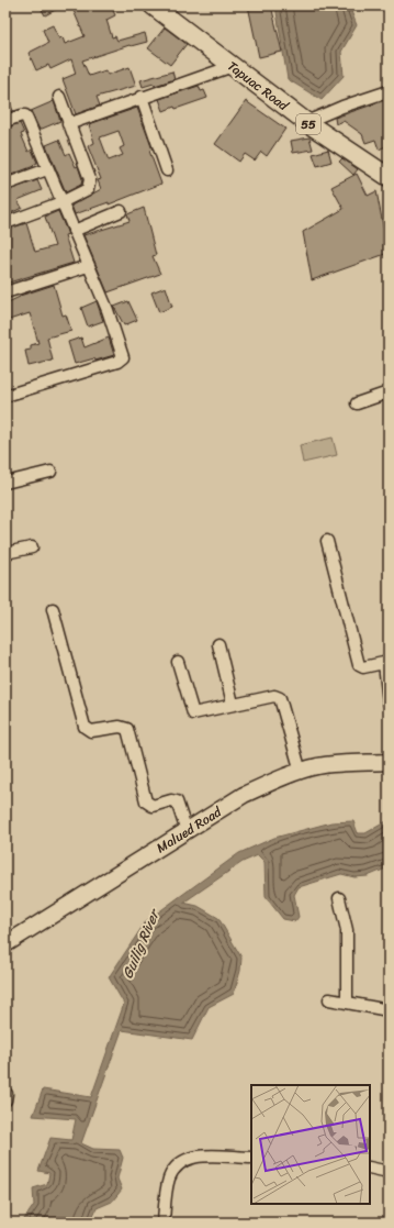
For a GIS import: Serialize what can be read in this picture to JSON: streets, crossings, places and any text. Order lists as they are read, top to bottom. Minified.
{"streets":{"main road":["Tapuac Road","55"],"street":["Malued Road"]},"water":["Guilig River"]}
